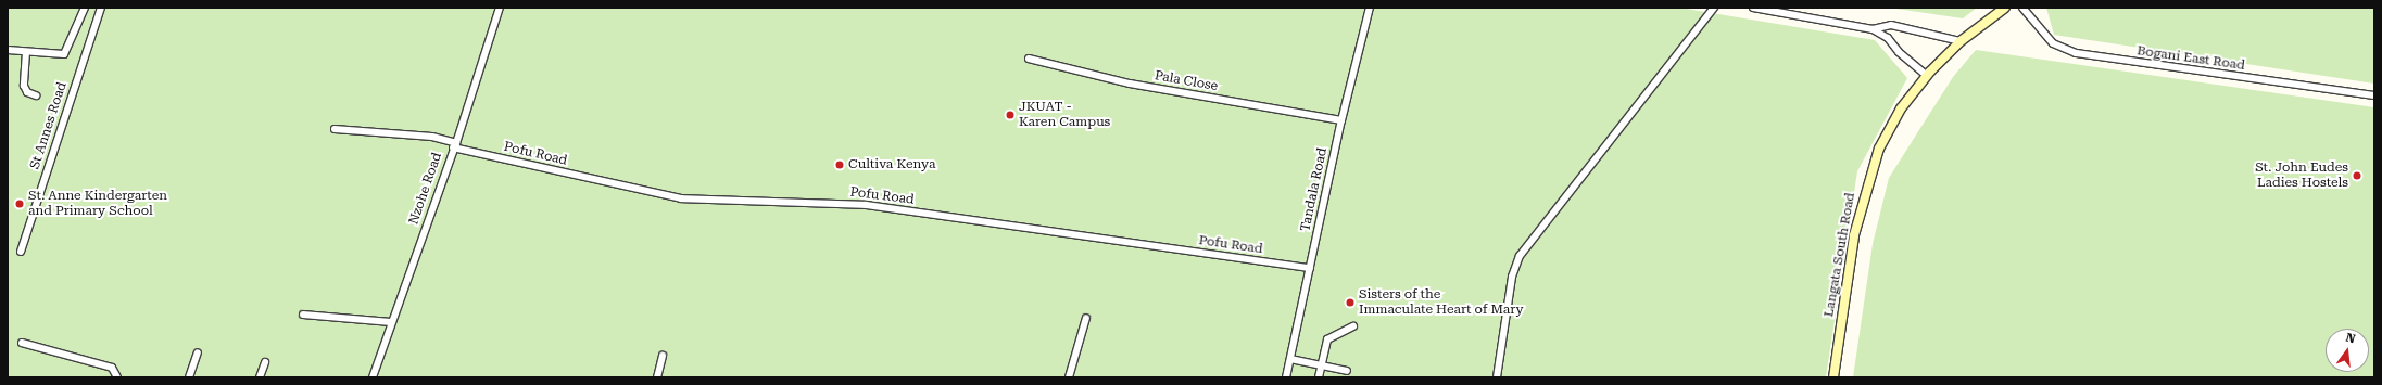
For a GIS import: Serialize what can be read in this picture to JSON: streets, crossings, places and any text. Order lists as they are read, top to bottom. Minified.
{"streets":{"street":["Bogani East Road","Pala Close","St Annes Road","Pofu Road","Nzohe Road","Tandala Road","Langata South Road"]},"crossings":[["Pala Close","Tandala Road"],["Pofu Road","Nzohe Road"],["Pofu Road","Tandala Road"]],"places":["JKUAT - Karen Campus","Cultiva Kenya","St. John Eudes Ladies Hostels","St. Anne Kindergarten and Primary School","Sisters of the Immaculate Heart of Mary"],"north":"top"}
